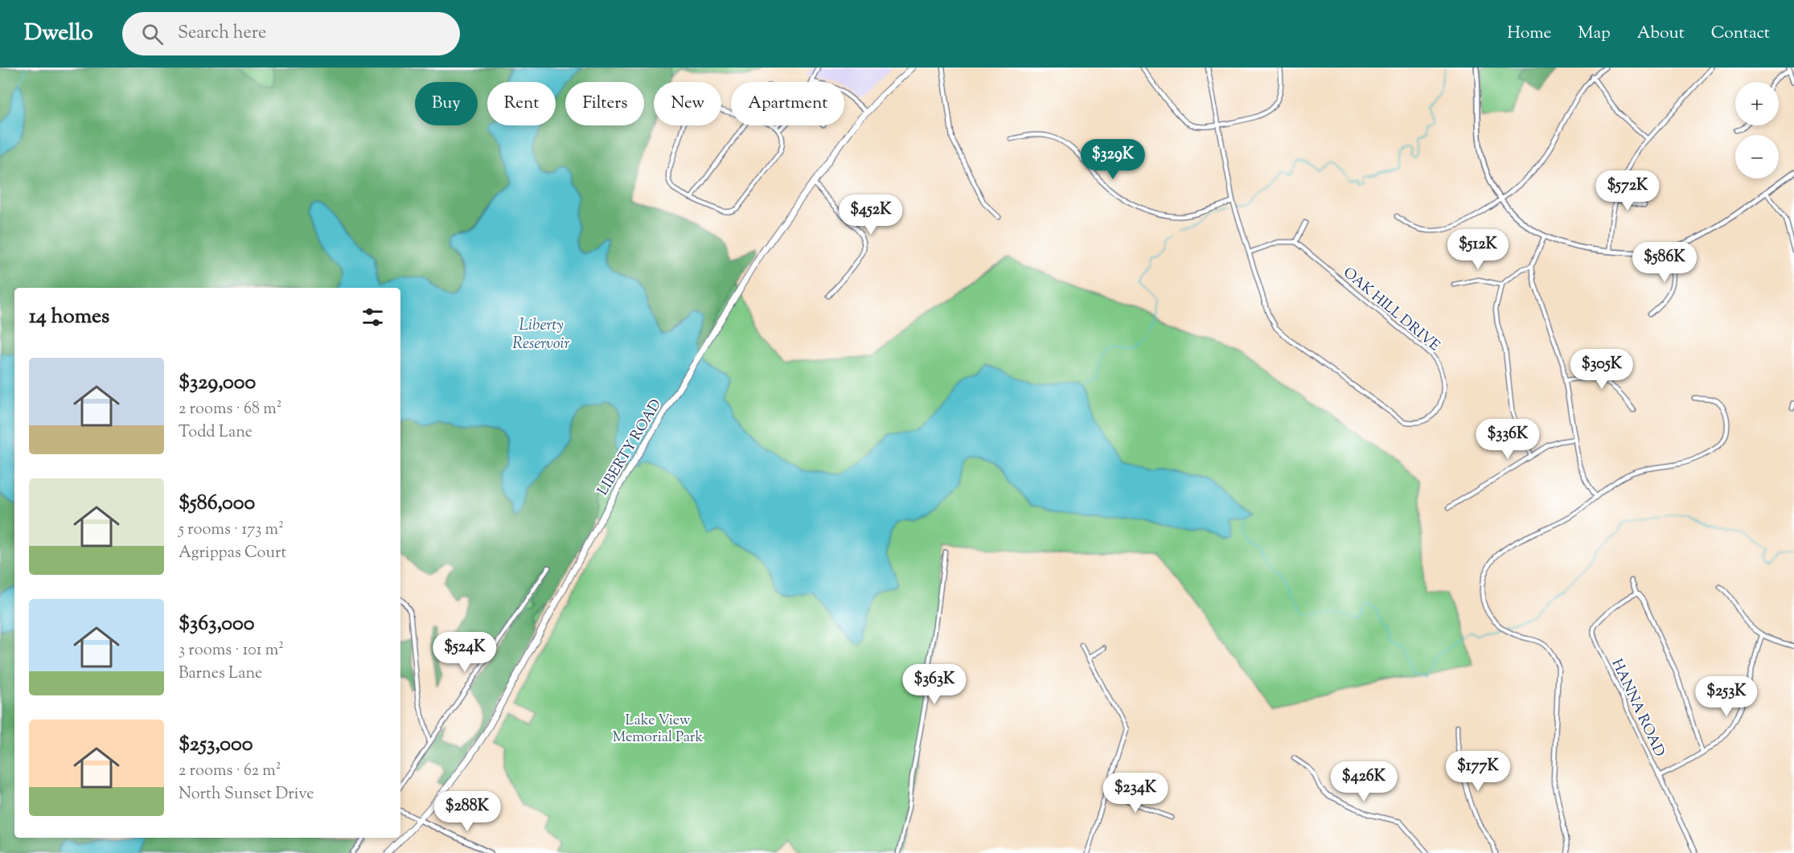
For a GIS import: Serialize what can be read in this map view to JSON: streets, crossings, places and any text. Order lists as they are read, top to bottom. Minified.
{"streets":{"main road":["LIBERTY ROAD"],"street":["OAK HILL DRIVE","HANNA ROAD"]},"water":["Liberty Reservoir"],"parks":["Lake View Memorial Park"],"page":{"header":"Dwello","search":"Search here","nav":["Home","Map","About","Contact"],"map_buttons":["+","−"],"chip":["Buy","Rent","Filters","New","Apartment"],"price":["$329K","$572K","$452K","$512K","$586K","$305K","$336K","$524K","$363K","$253K","$177K","$426K","$234K","$288K"],"heading":"14 homes","list":[{"name":"$329,000","note":"2 rooms · 68 m² · Todd Lane"},{"name":"$586,000","note":"5 rooms · 173 m² · Agrippas Court"},{"name":"$363,000","note":"3 rooms · 101 m² · Barnes Lane"},{"name":"$253,000","note":"2 rooms · 62 m² · North Sunset Drive"}]}}
